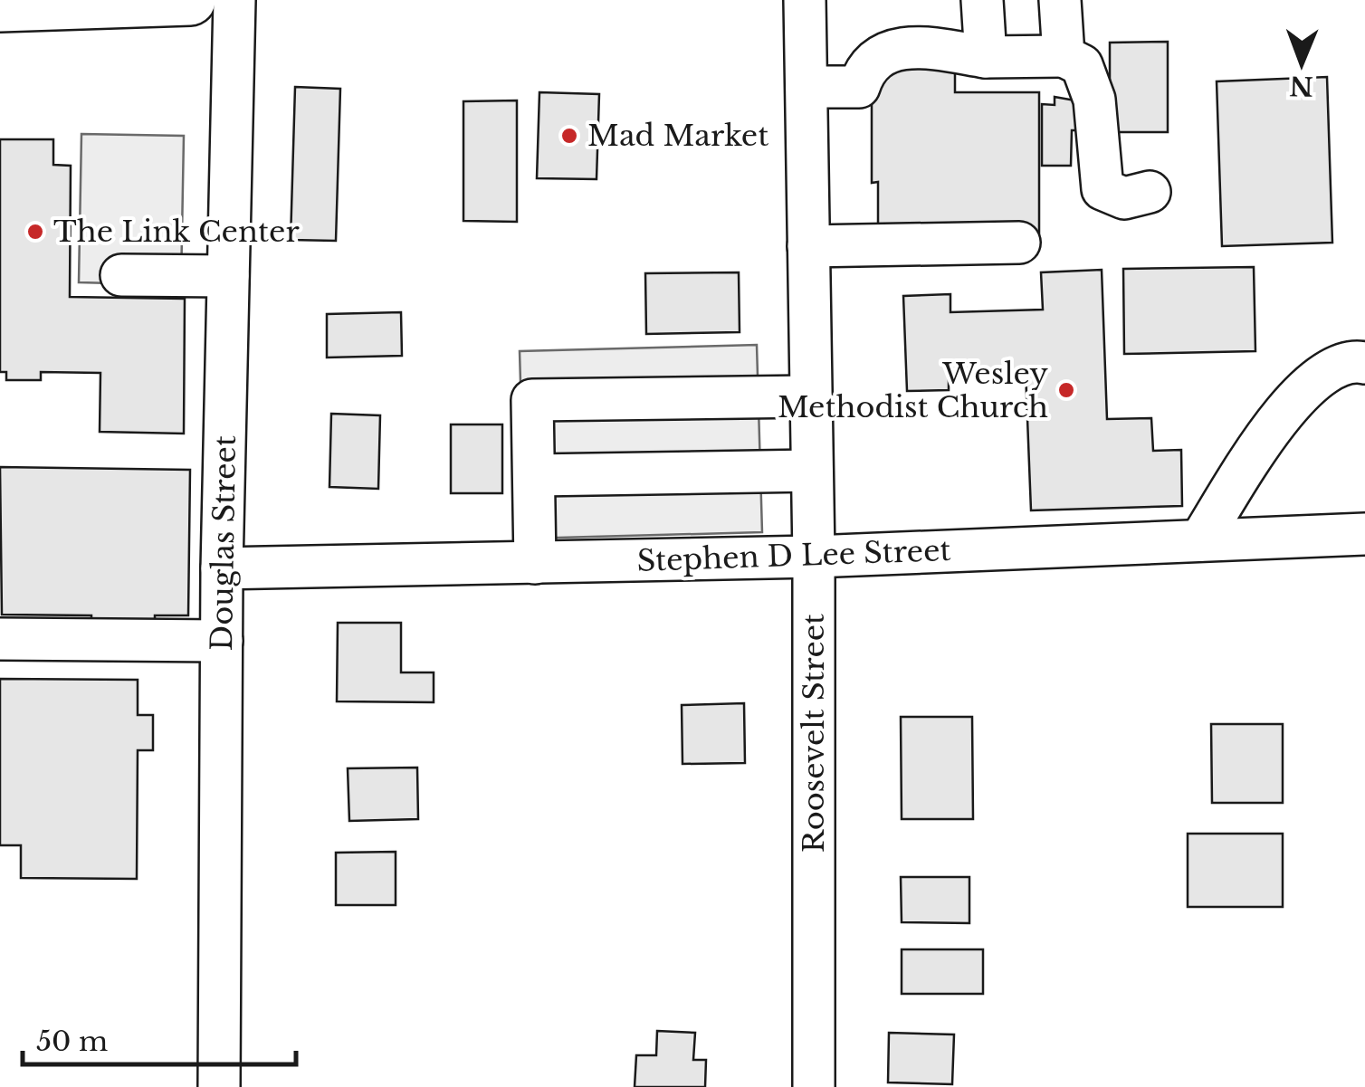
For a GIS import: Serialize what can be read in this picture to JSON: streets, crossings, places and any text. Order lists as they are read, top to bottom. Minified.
{"streets":{"street":["Douglas Street","Stephen D Lee Street","Roosevelt Street"]},"crossings":[["Douglas Street","Stephen D Lee Street"],["Stephen D Lee Street","Roosevelt Street"]],"places":["Mad Market","The Link Center","Wesley Methodist Church"],"scale_bar":"50 m","north":"bottom"}
